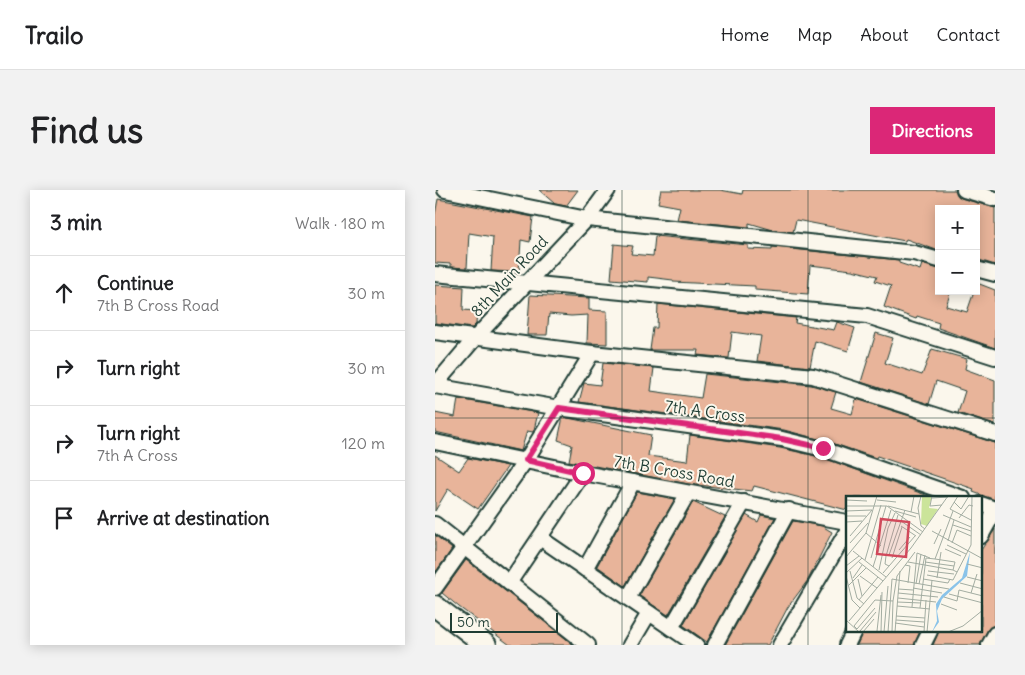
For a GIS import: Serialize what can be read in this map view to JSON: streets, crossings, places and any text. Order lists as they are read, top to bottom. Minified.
{"streets":{"street":["8th Main Road","7th A Cross","7th B Cross Road"]},"crossings":[["8th Main Road","7th A Cross"]],"scale_bar":"50 m","page":{"header":"Trailo","nav":["Home","Map","About","Contact"],"buttons":"Directions","title":"Find us","heading":["3 min","Walk · 180 m"],"map_buttons":["+","−"],"list":[["Continue","7th B Cross Road","30 m"],["Turn right","30 m"],["Turn right","7th A Cross","120 m"],"Arrive at destination"],"scale":"50 m"}}
